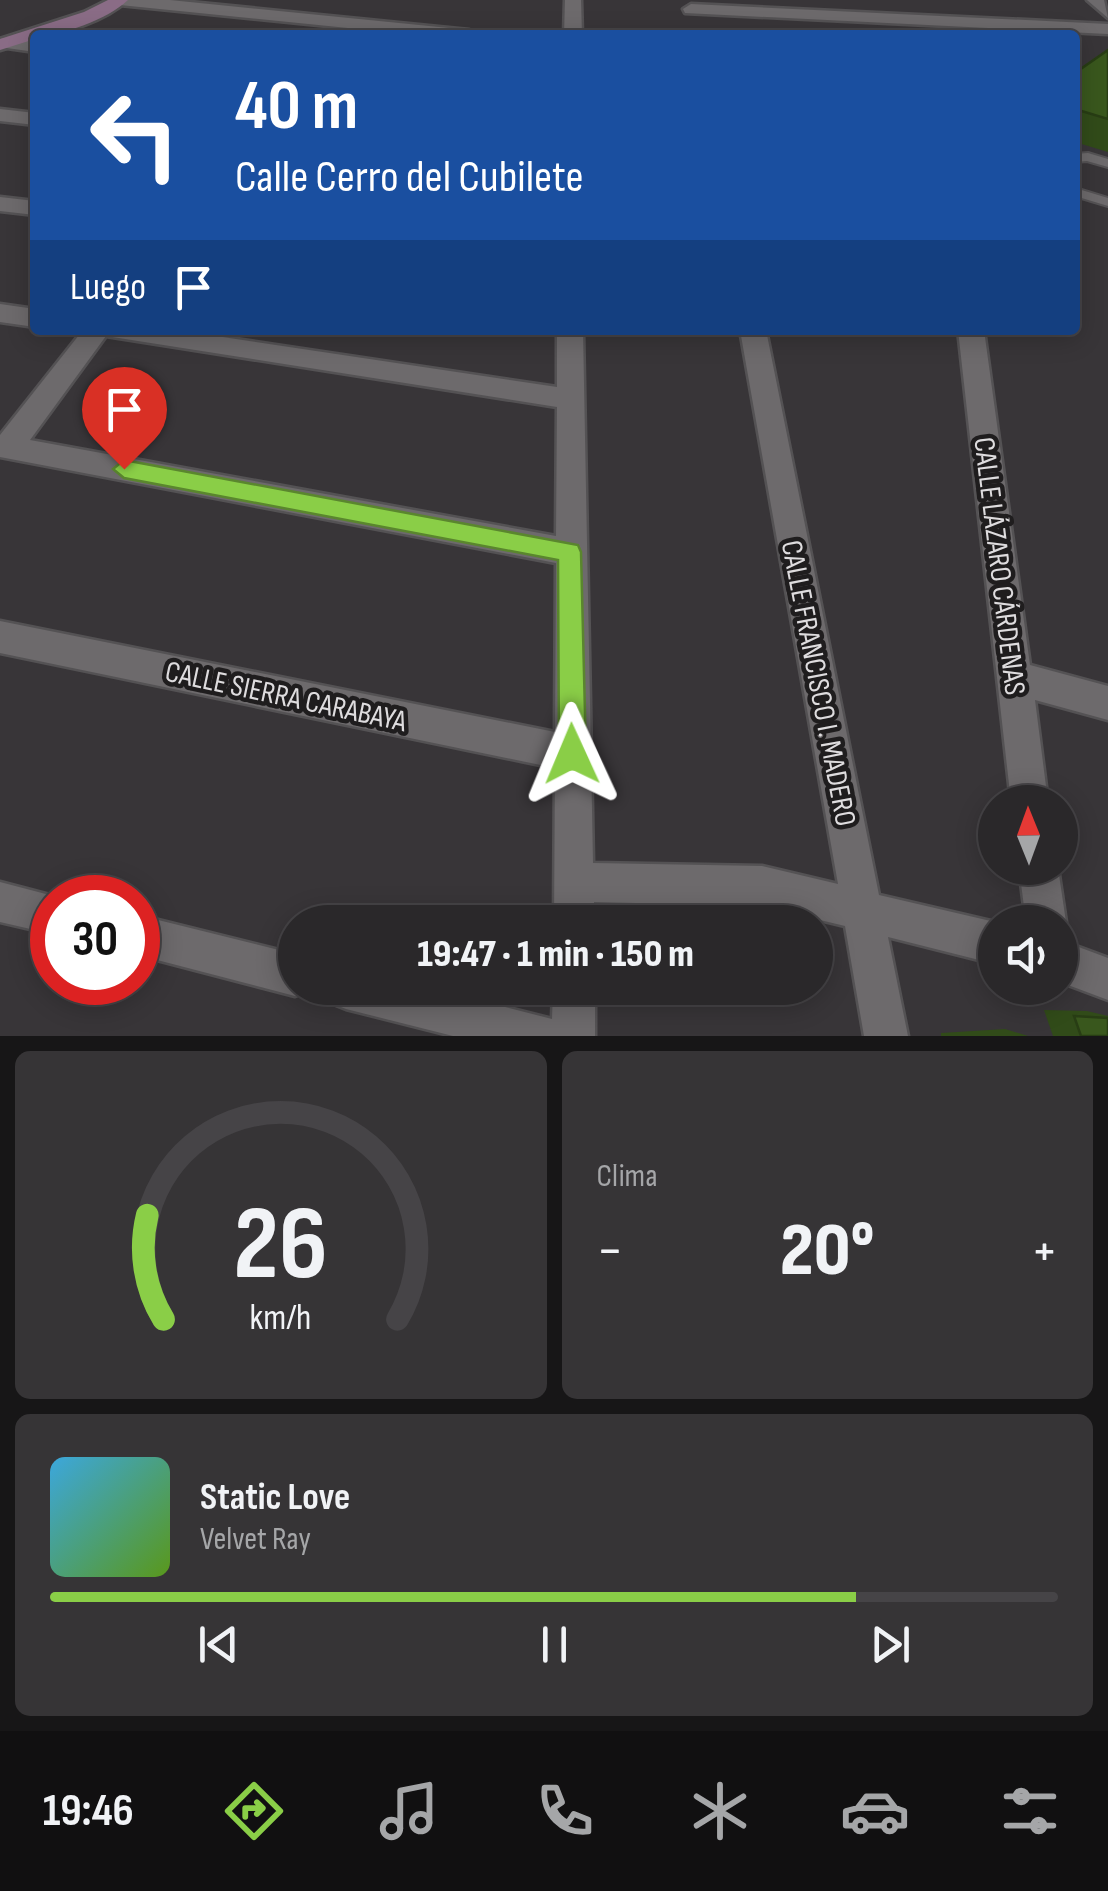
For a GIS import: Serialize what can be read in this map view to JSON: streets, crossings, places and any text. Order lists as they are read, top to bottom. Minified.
{"streets":{"street":["CALLE LÁZARO CÁRDENAS","CALLE FRANCISCO I. MADERO","CALLE SIERRA CARABAYA"]},"north":"top","page":{"turn":["40 m","Calle Cerro del Cubilete"],"then":"Luego","limit":"30","trip":"19:47 · 1 min · 150 m","tile":"Clima","heat":["−","20°","+"],"song":["Static Love","Velvet Ray"],"tabs":"19:46","gauge":["26","km/h"]}}
